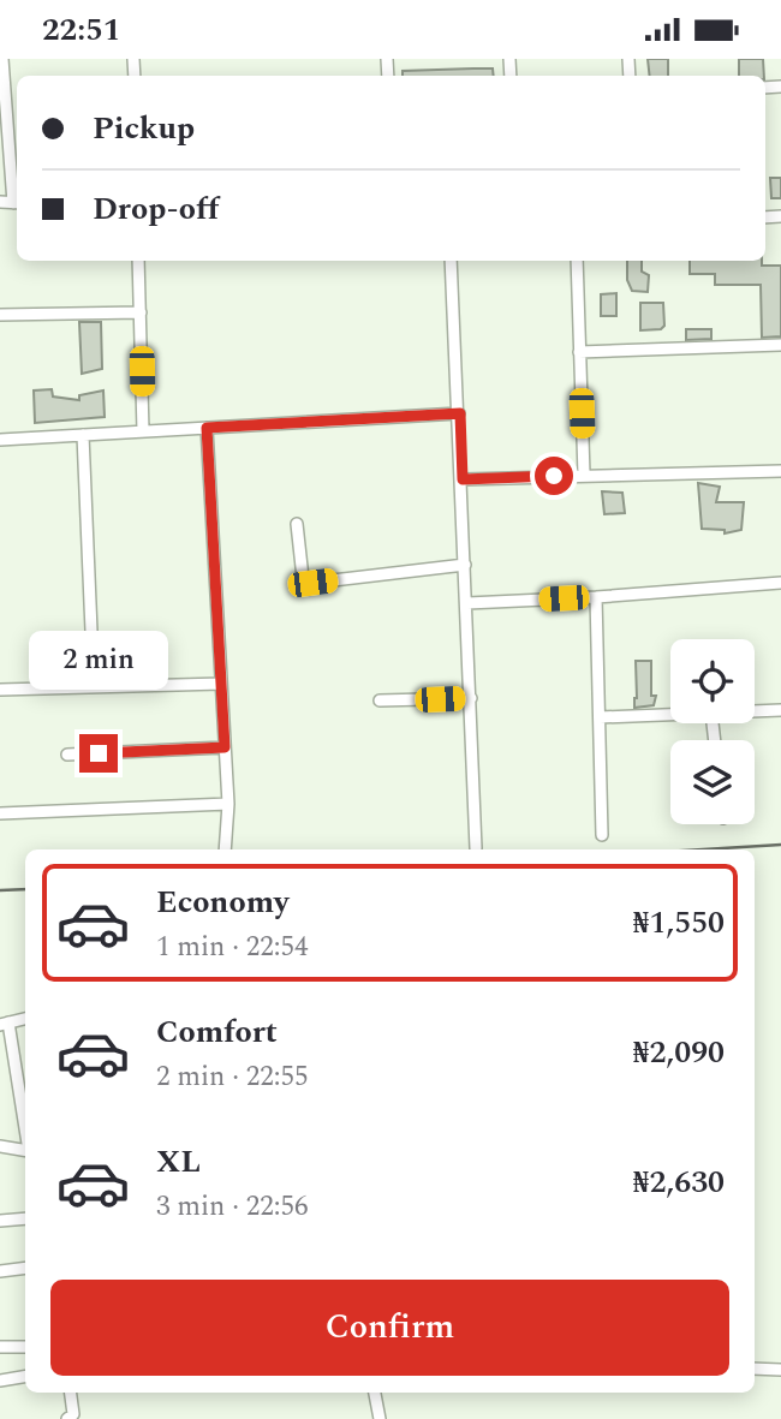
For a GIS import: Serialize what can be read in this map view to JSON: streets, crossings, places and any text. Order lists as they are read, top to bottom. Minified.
{"page":{"status":"22:51","banner":["Pickup","Drop-off"],"bubble":"2 min","list":[{"name":"Economy","note":"1 min · 22:54","value":"₦1,550"},{"name":"Comfort","note":"2 min · 22:55","value":"₦2,090"},{"name":"XL","note":"3 min · 22:56","value":"₦2,630"}],"buttons":"Confirm"}}
